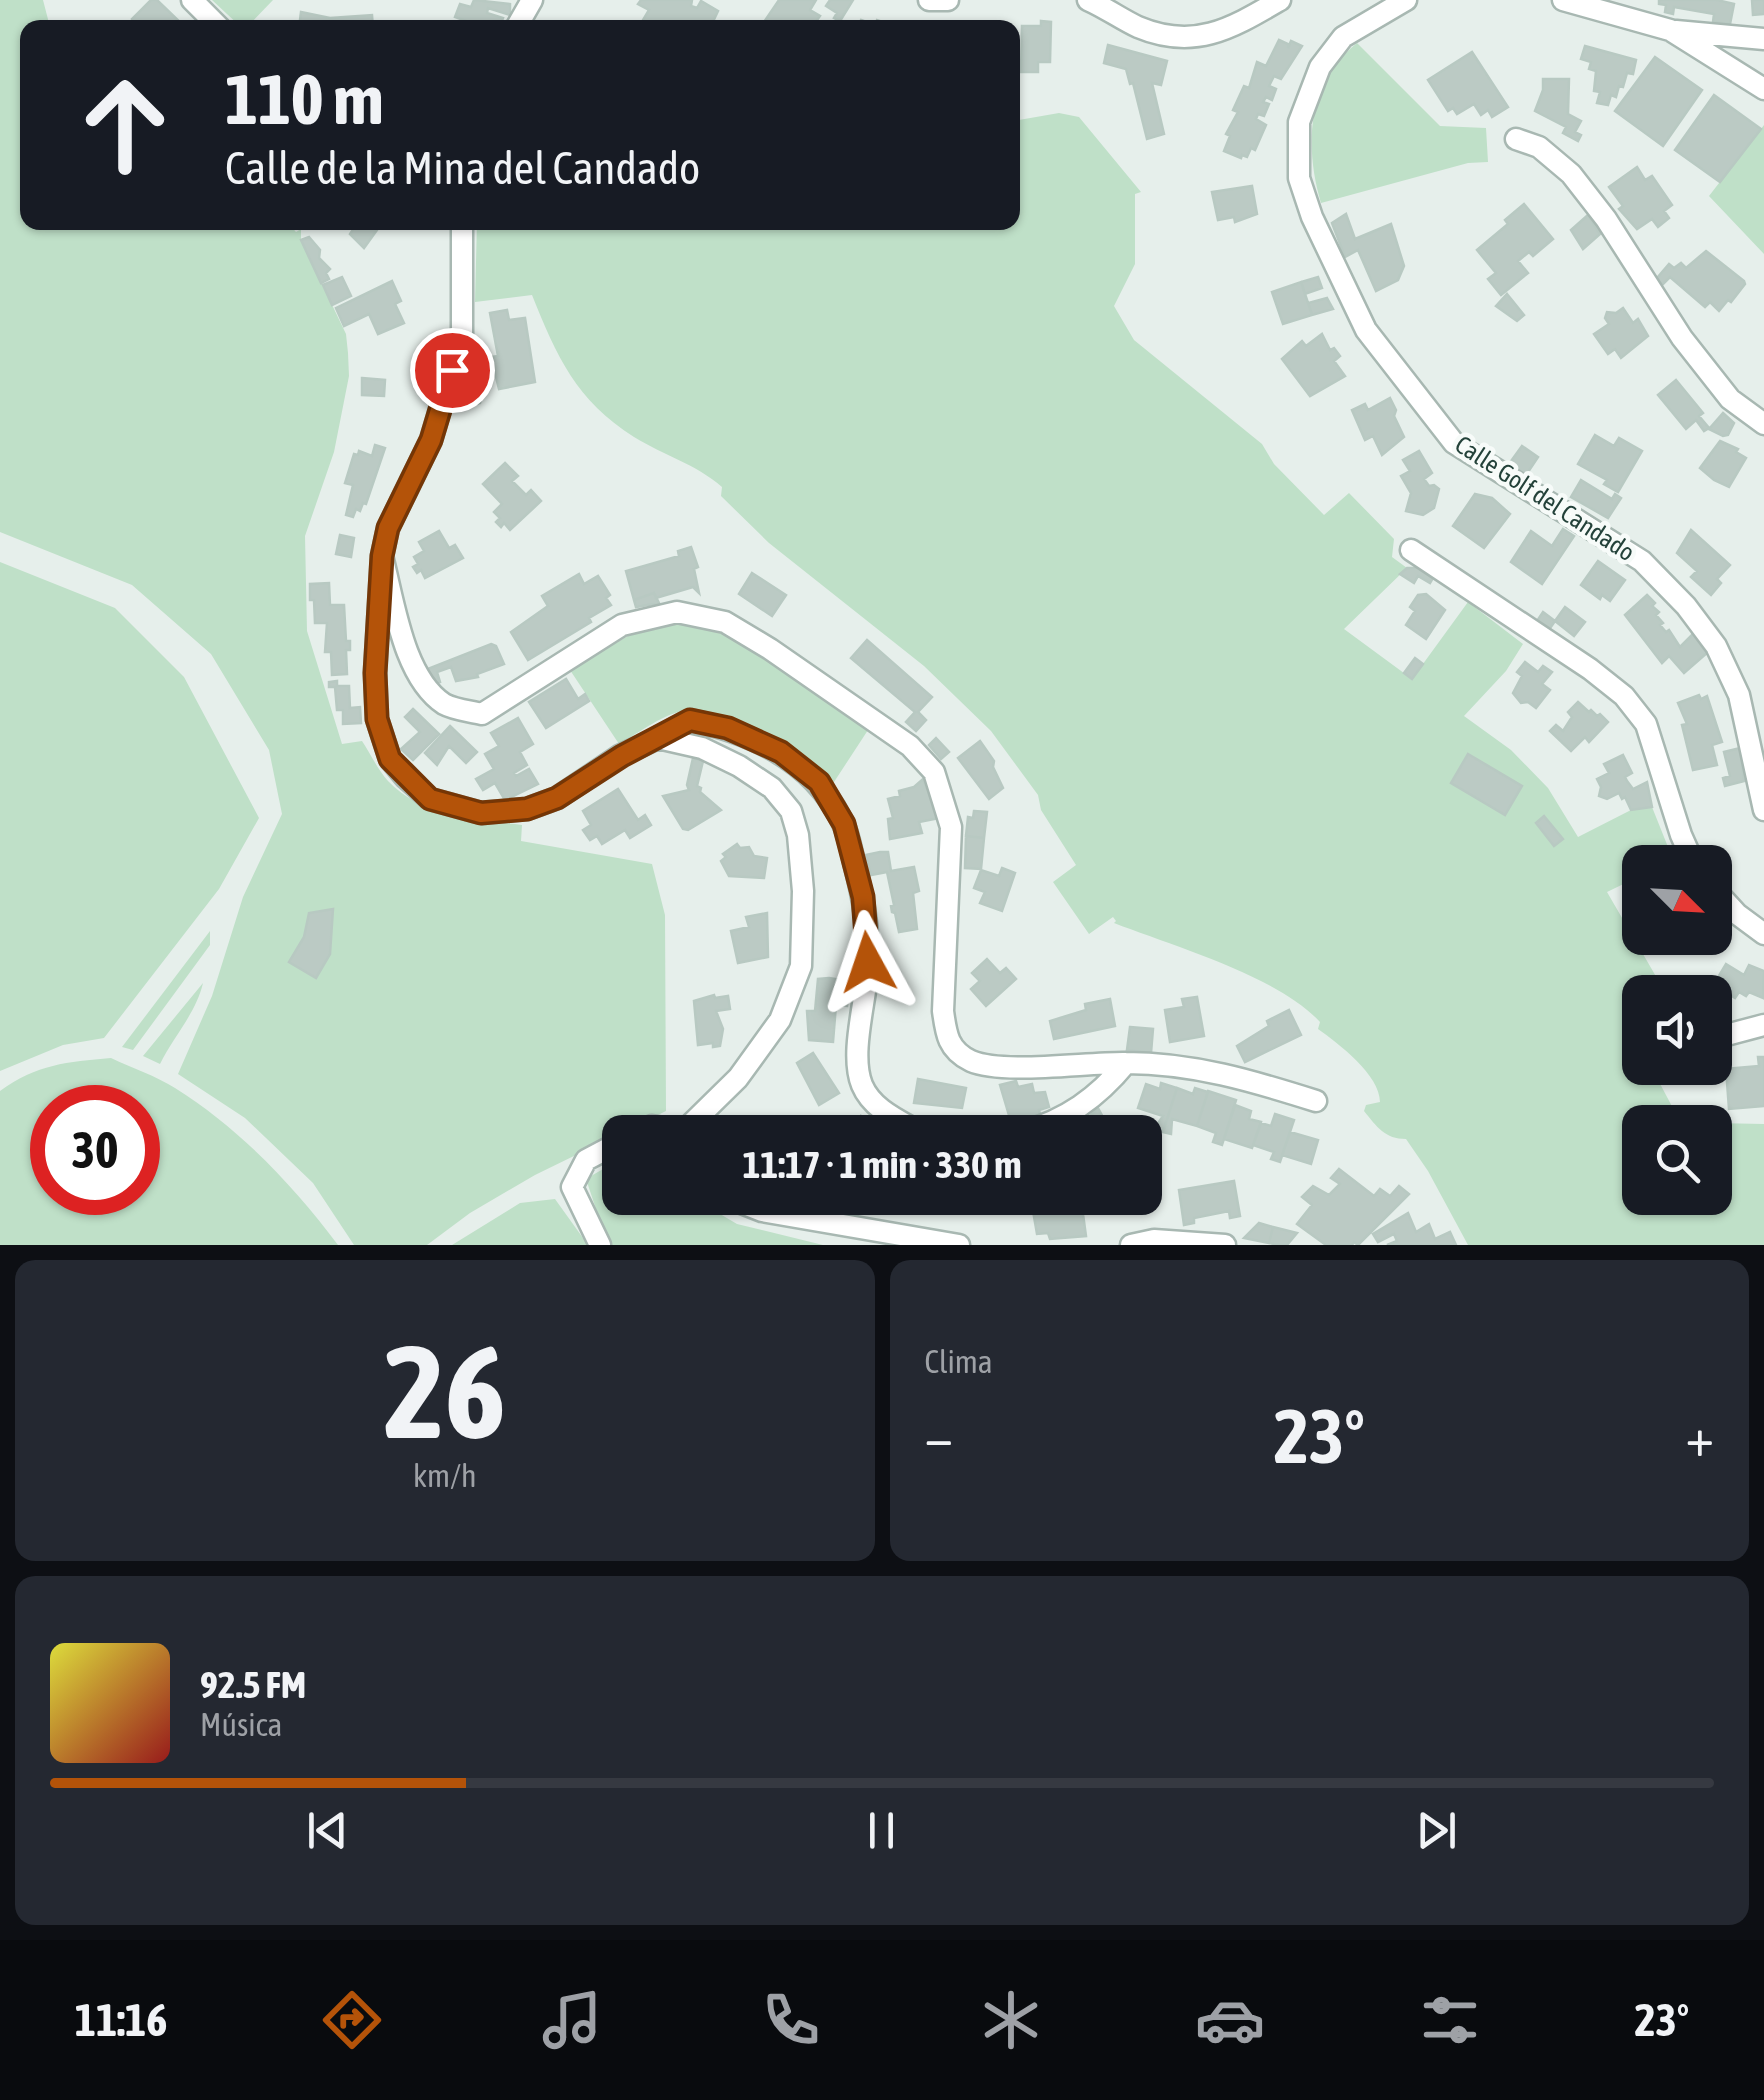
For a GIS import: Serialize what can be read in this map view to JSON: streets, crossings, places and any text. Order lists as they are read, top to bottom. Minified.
{"streets":{"street":["Calle Golf del Candado"]},"north":"bottom right","page":{"turn":["110 m","Calle de la Mina del Candado"],"limit":"30","trip":"11:17 · 1 min · 330 m","tile":[["26","km/h"],"Clima"],"heat":["−","23°","+"],"song":["92.5 FM","Música"],"tabs":["11:16","23°"]}}
